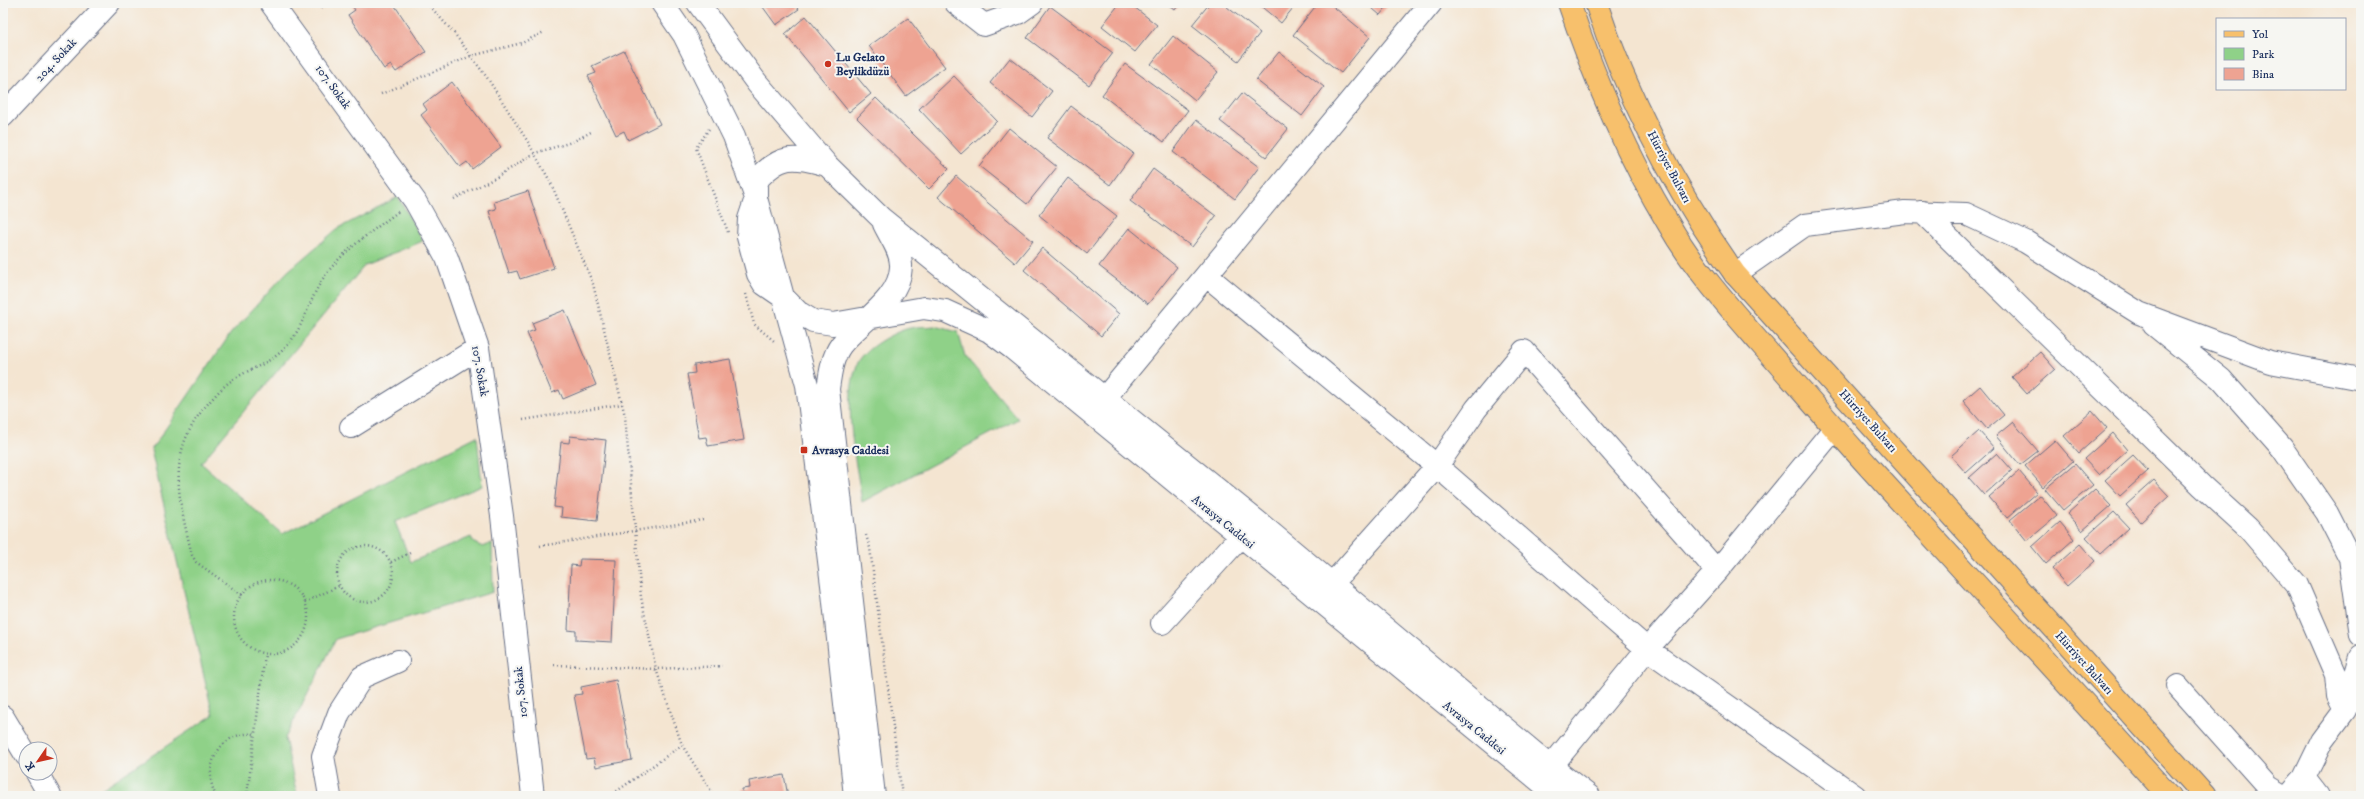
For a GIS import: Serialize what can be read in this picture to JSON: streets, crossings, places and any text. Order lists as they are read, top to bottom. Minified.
{"streets":{"main road":["Hürriyet Bulvarı"],"street":["204. Sokak","107. Sokak","Avrasya Caddesi"]},"places":{"other":["Lu Gelato Beylikdüzü"],"transit":["Avrasya Caddesi"]},"legend":["Yol","Park","Bina"],"north":"bottom left"}
